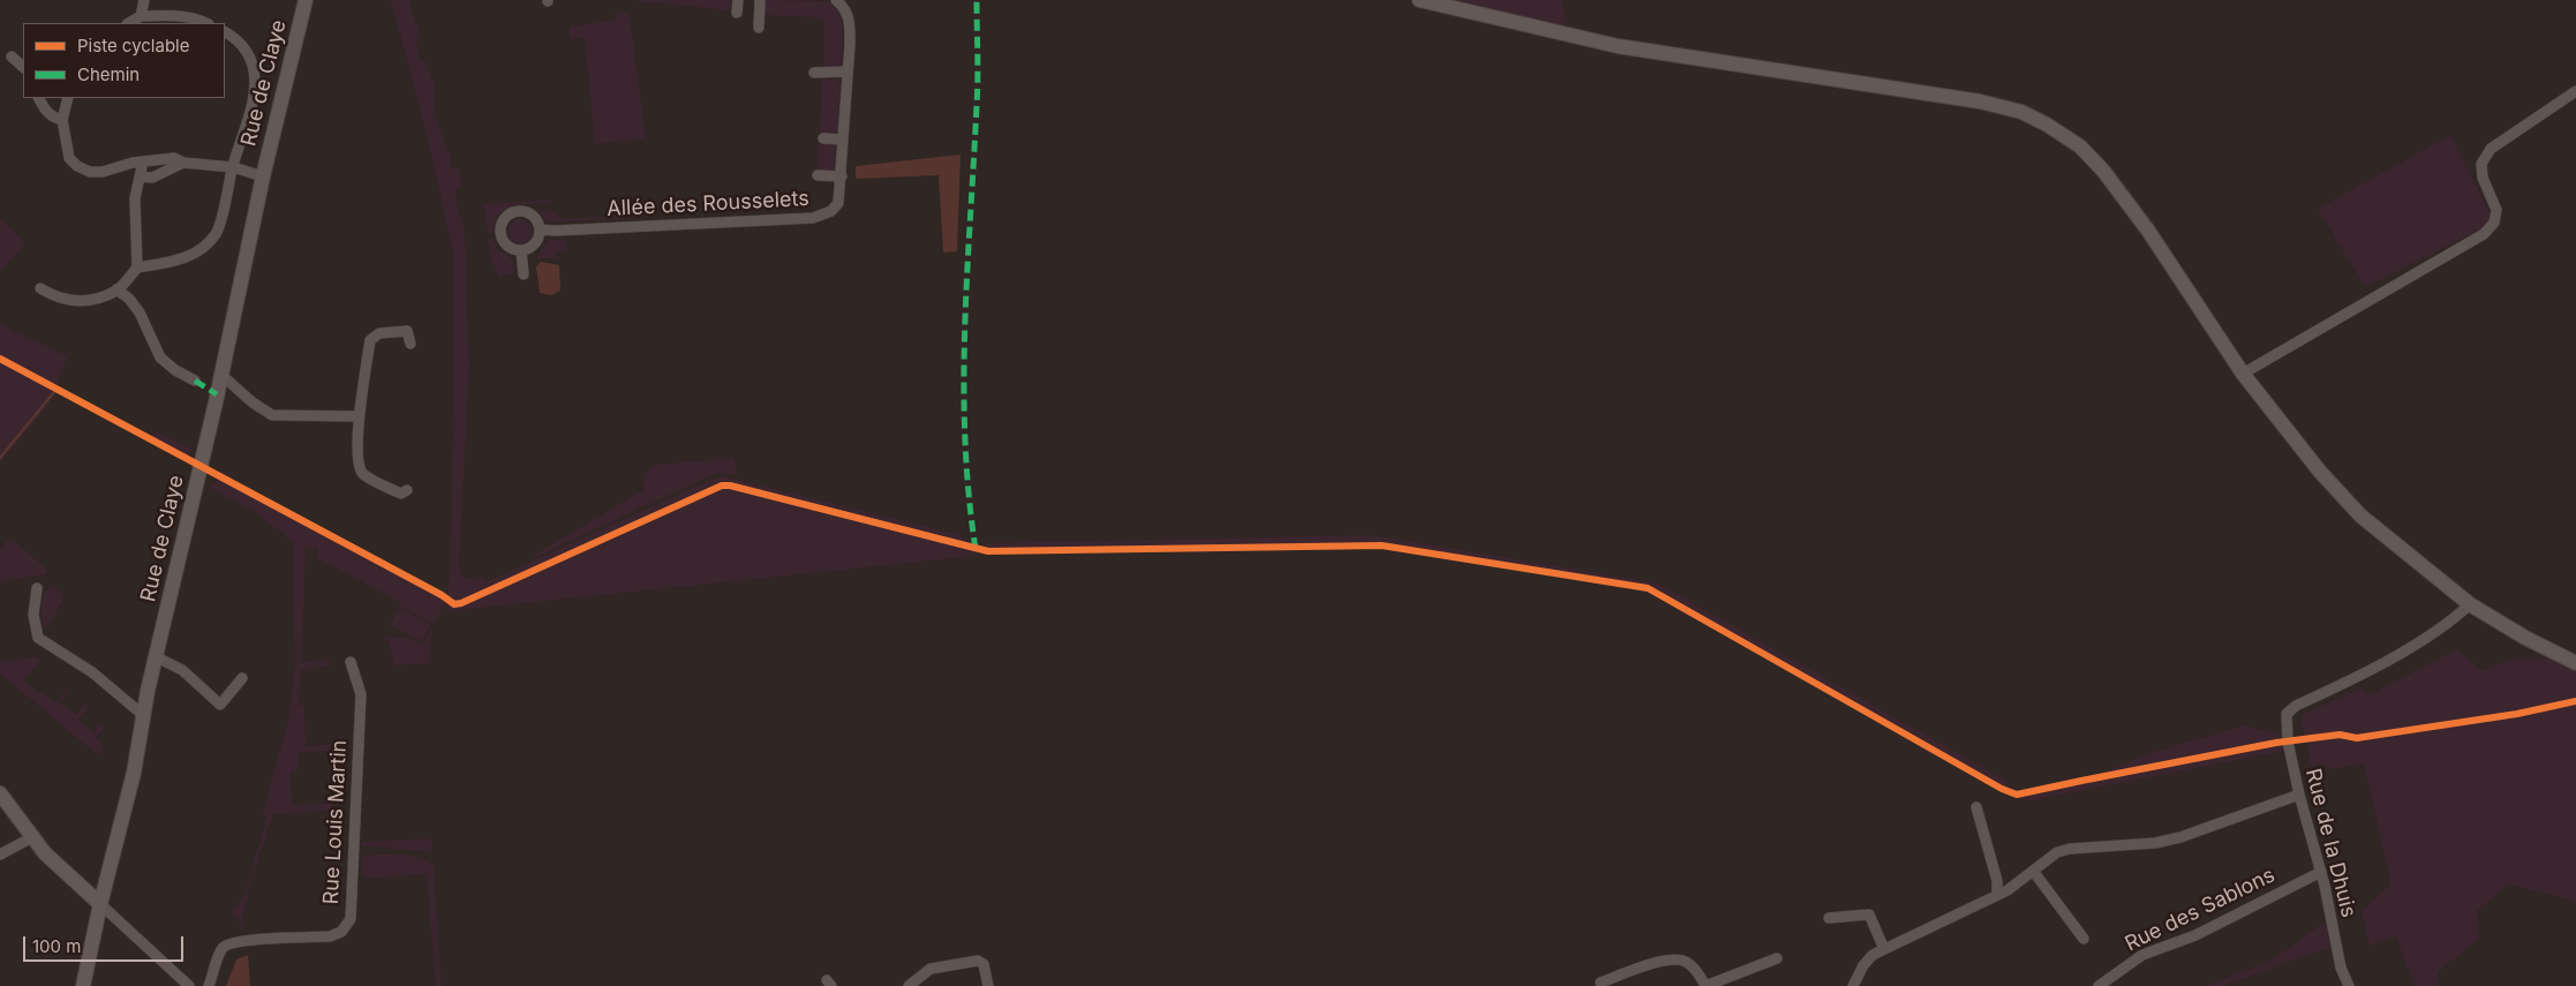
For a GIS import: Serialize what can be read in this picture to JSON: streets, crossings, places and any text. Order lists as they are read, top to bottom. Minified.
{"streets":{"street":["Rue de Claye","Allée des Rousselets","Rue Louis Martin","Rue de la Dhuis","Rue des Sablons"]},"crossings":[["Rue de la Dhuis","Rue des Sablons"]],"legend":["Piste cyclable","Chemin"],"scale_bar":"100 m"}
